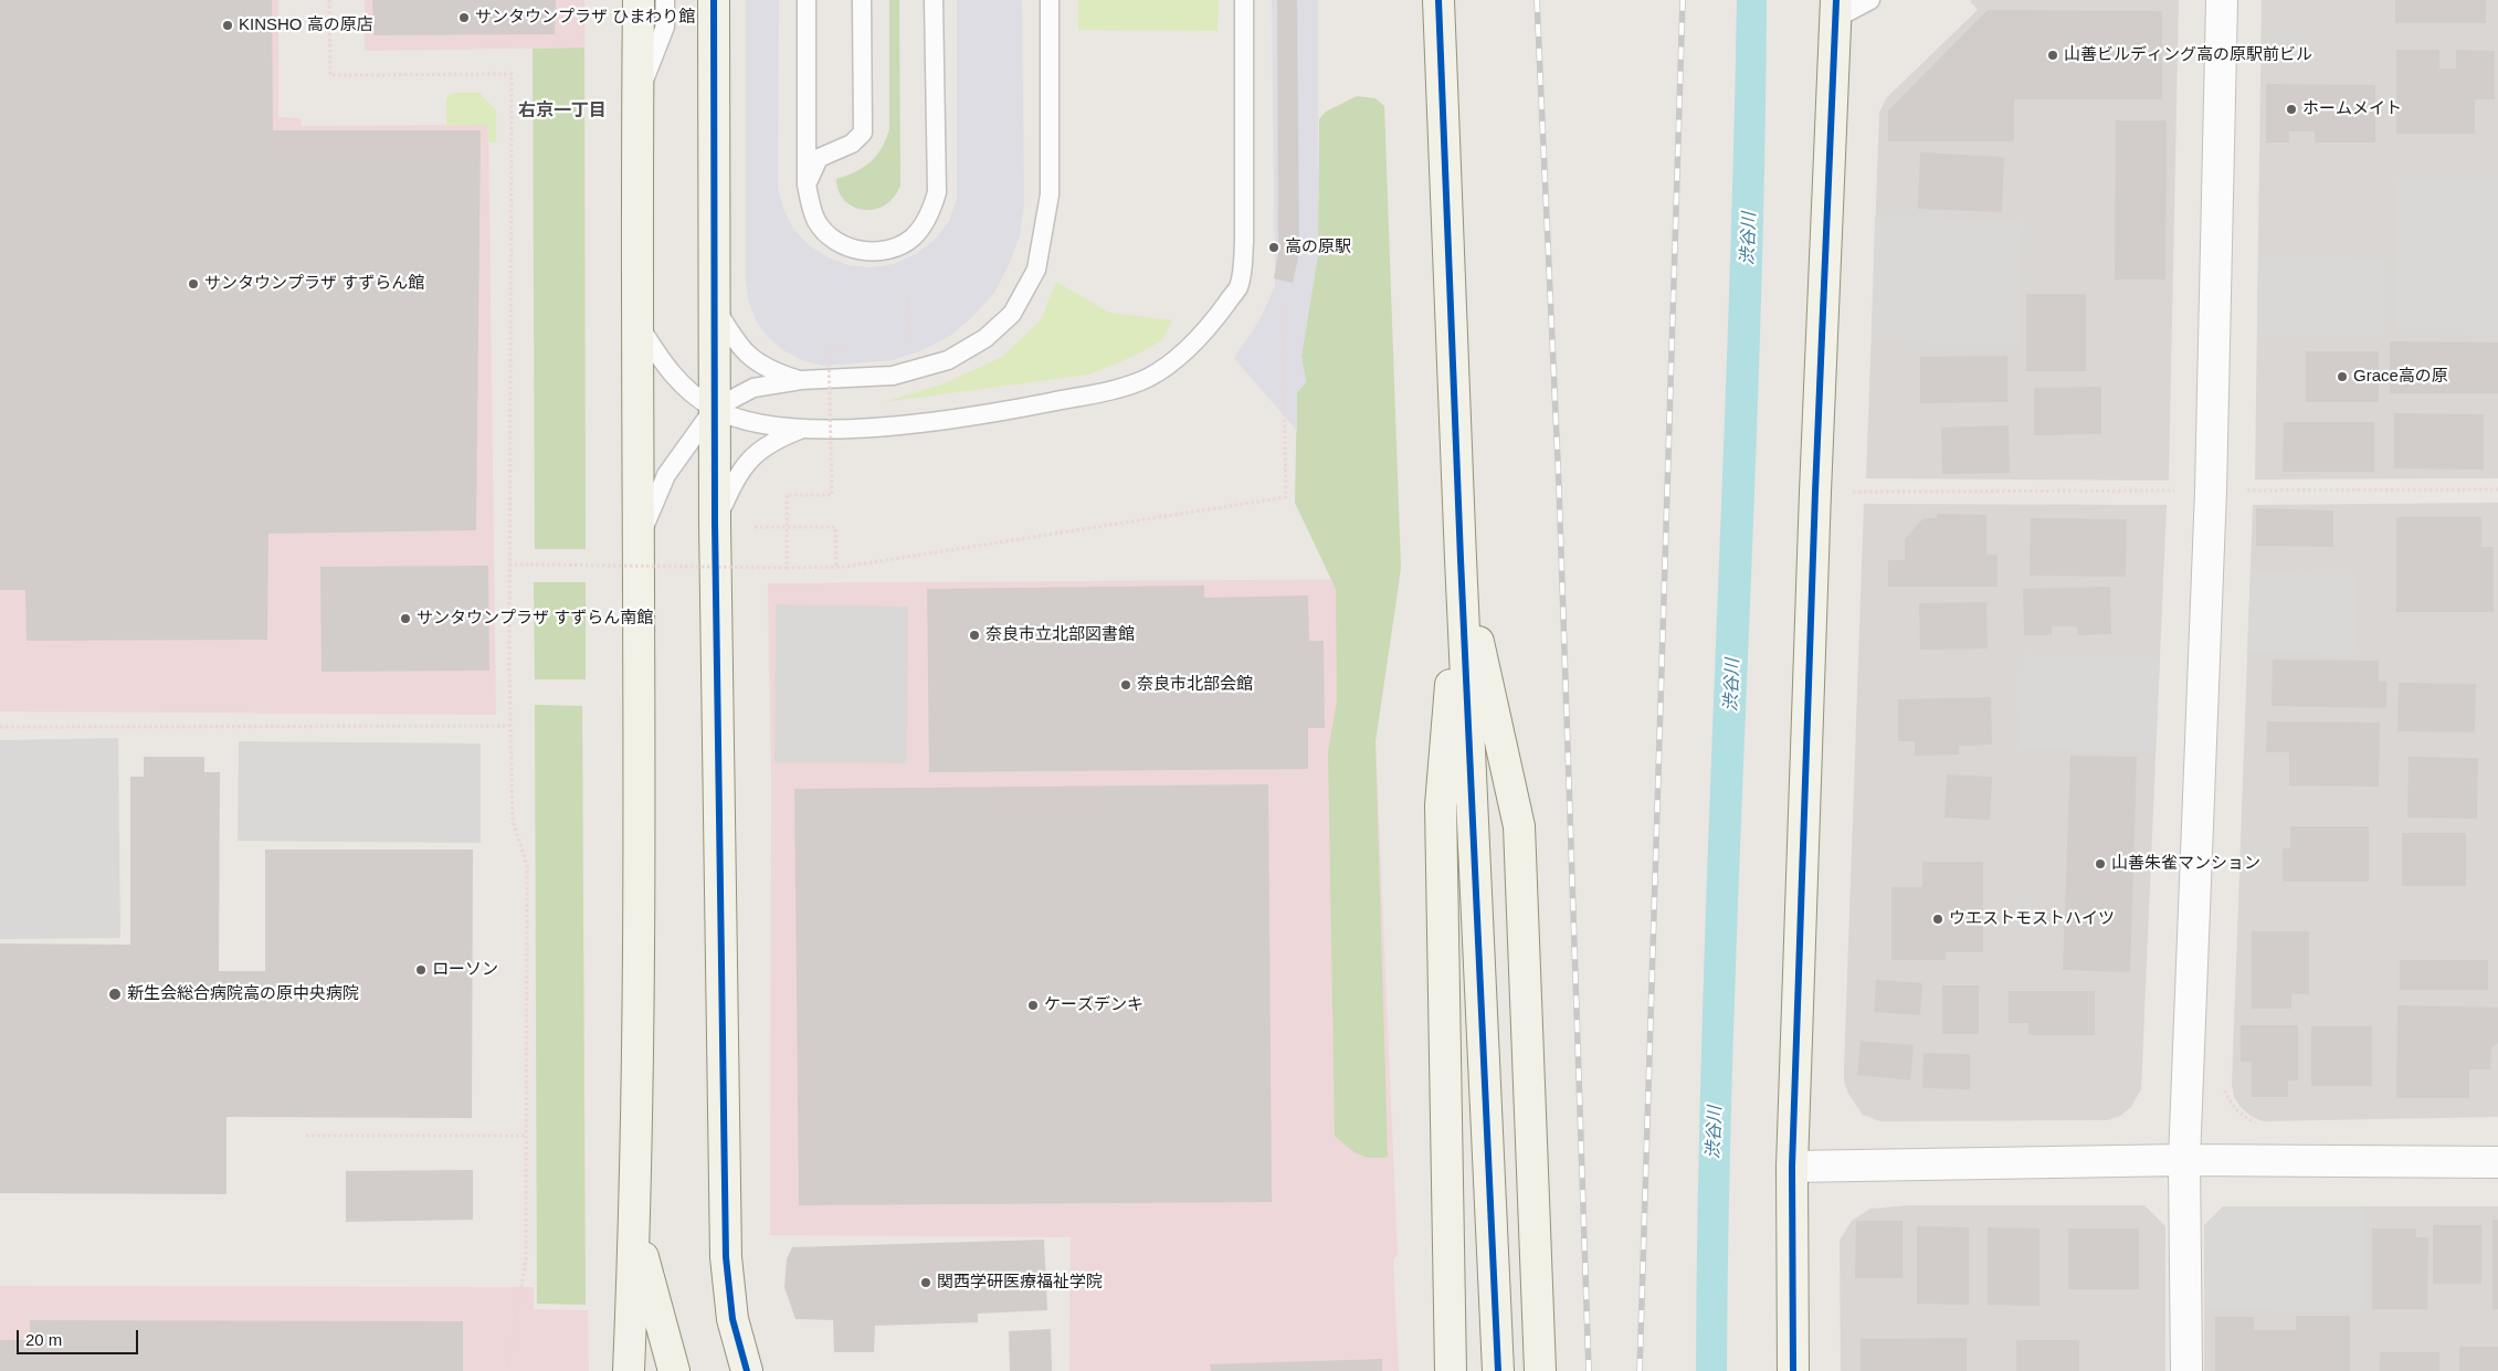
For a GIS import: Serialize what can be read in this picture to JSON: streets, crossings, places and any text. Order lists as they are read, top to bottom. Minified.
{"districts":["右京一丁目"],"water":["渋谷川"],"places":["サンタウンプラザ ひまわり館","KINSHO 高の原店","山善ビルディング高の原駅前ビル","ホームメイト","高の原駅","サンタウンプラザ すずらん館","Grace高の原","サンタウンプラザ すずらん南館","奈良市立北部図書館","奈良市北部会館","山善朱雀マンション","ウエストモストハイツ","ローソン","新生会総合病院高の原中央病院","ケーズデンキ","関西学研医療福祉学院"],"scale_bar":"20 m"}
